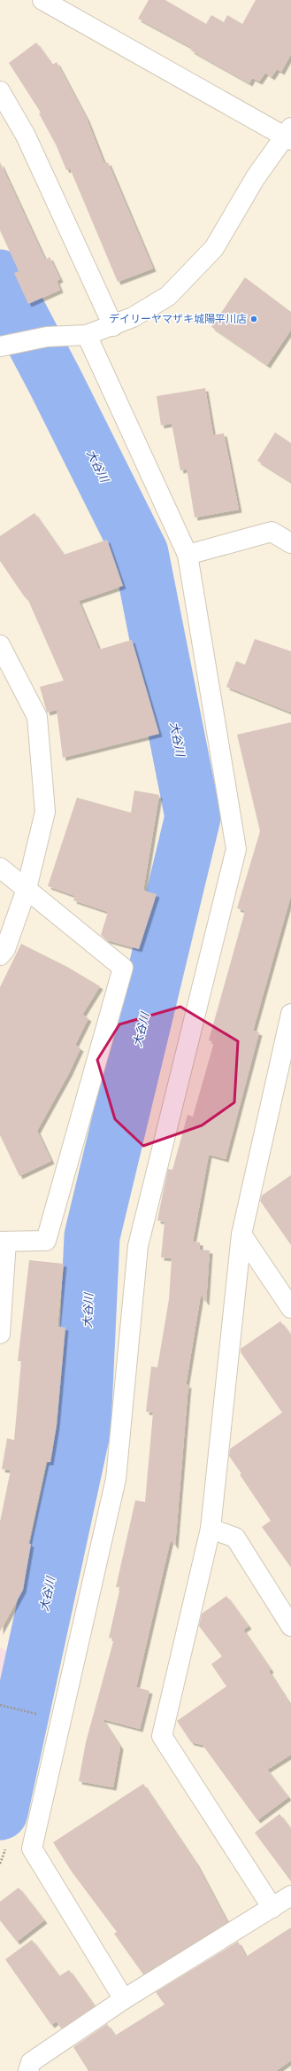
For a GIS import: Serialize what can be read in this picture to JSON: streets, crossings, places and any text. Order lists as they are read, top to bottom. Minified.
{"water":["大谷川"],"places":["デイリーヤマザキ城陽平川店"]}
